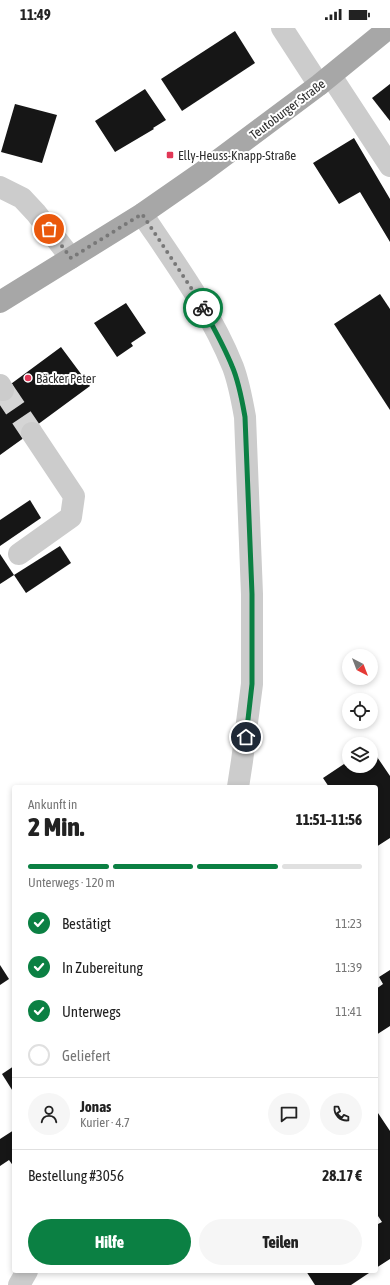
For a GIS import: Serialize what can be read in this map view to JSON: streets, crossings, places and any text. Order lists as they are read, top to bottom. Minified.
{"streets":{"main road":["Teutoburger Straße"]},"places":{"transit":["Elly-Heuss-Knapp-Straße"],"other":["Bäcker Peter"]},"north":"bottom right","page":{"status":"11:49","heading":["2 Min.","Ankunft in","11:51–11:56"],"panel":["Jonas","Kurier · 4.7","Bestellung #3056","28.17 €"],"bar":"Unterwegs · 120 m","list":[["Bestätigt","11:23"],["In Zubereitung","11:39"],["Unterwegs","11:41"],"Geliefert"],"buttons":["Hilfe","Teilen"]}}
